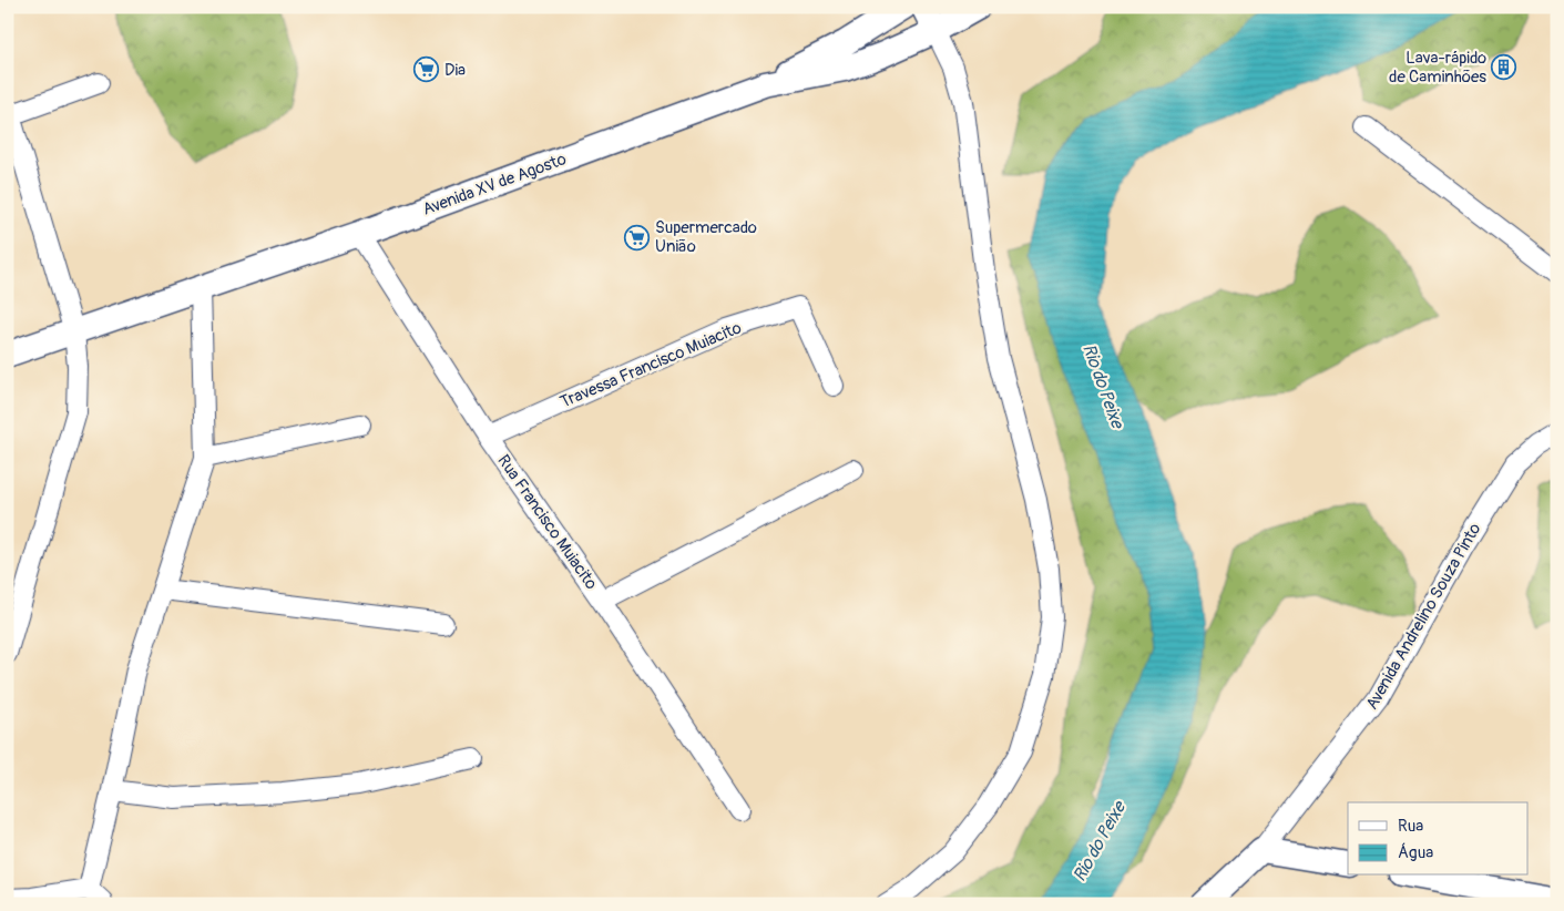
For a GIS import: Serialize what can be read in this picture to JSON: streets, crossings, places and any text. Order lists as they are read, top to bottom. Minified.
{"streets":{"street":["Avenida XV de Agosto","Travessa Francisco Muiacito","Rua Francisco Muiacito","Avenida Andrelino Souza Pinto"]},"crossings":[["Avenida XV de Agosto","Rua Francisco Muiacito"],["Travessa Francisco Muiacito","Rua Francisco Muiacito"]],"water":["Rio do Peixe"],"places":{"building":["Lava-rápido de Caminhões"],"supermarket":["Dia","Supermercado União"]},"legend":["Rua","Água"]}
